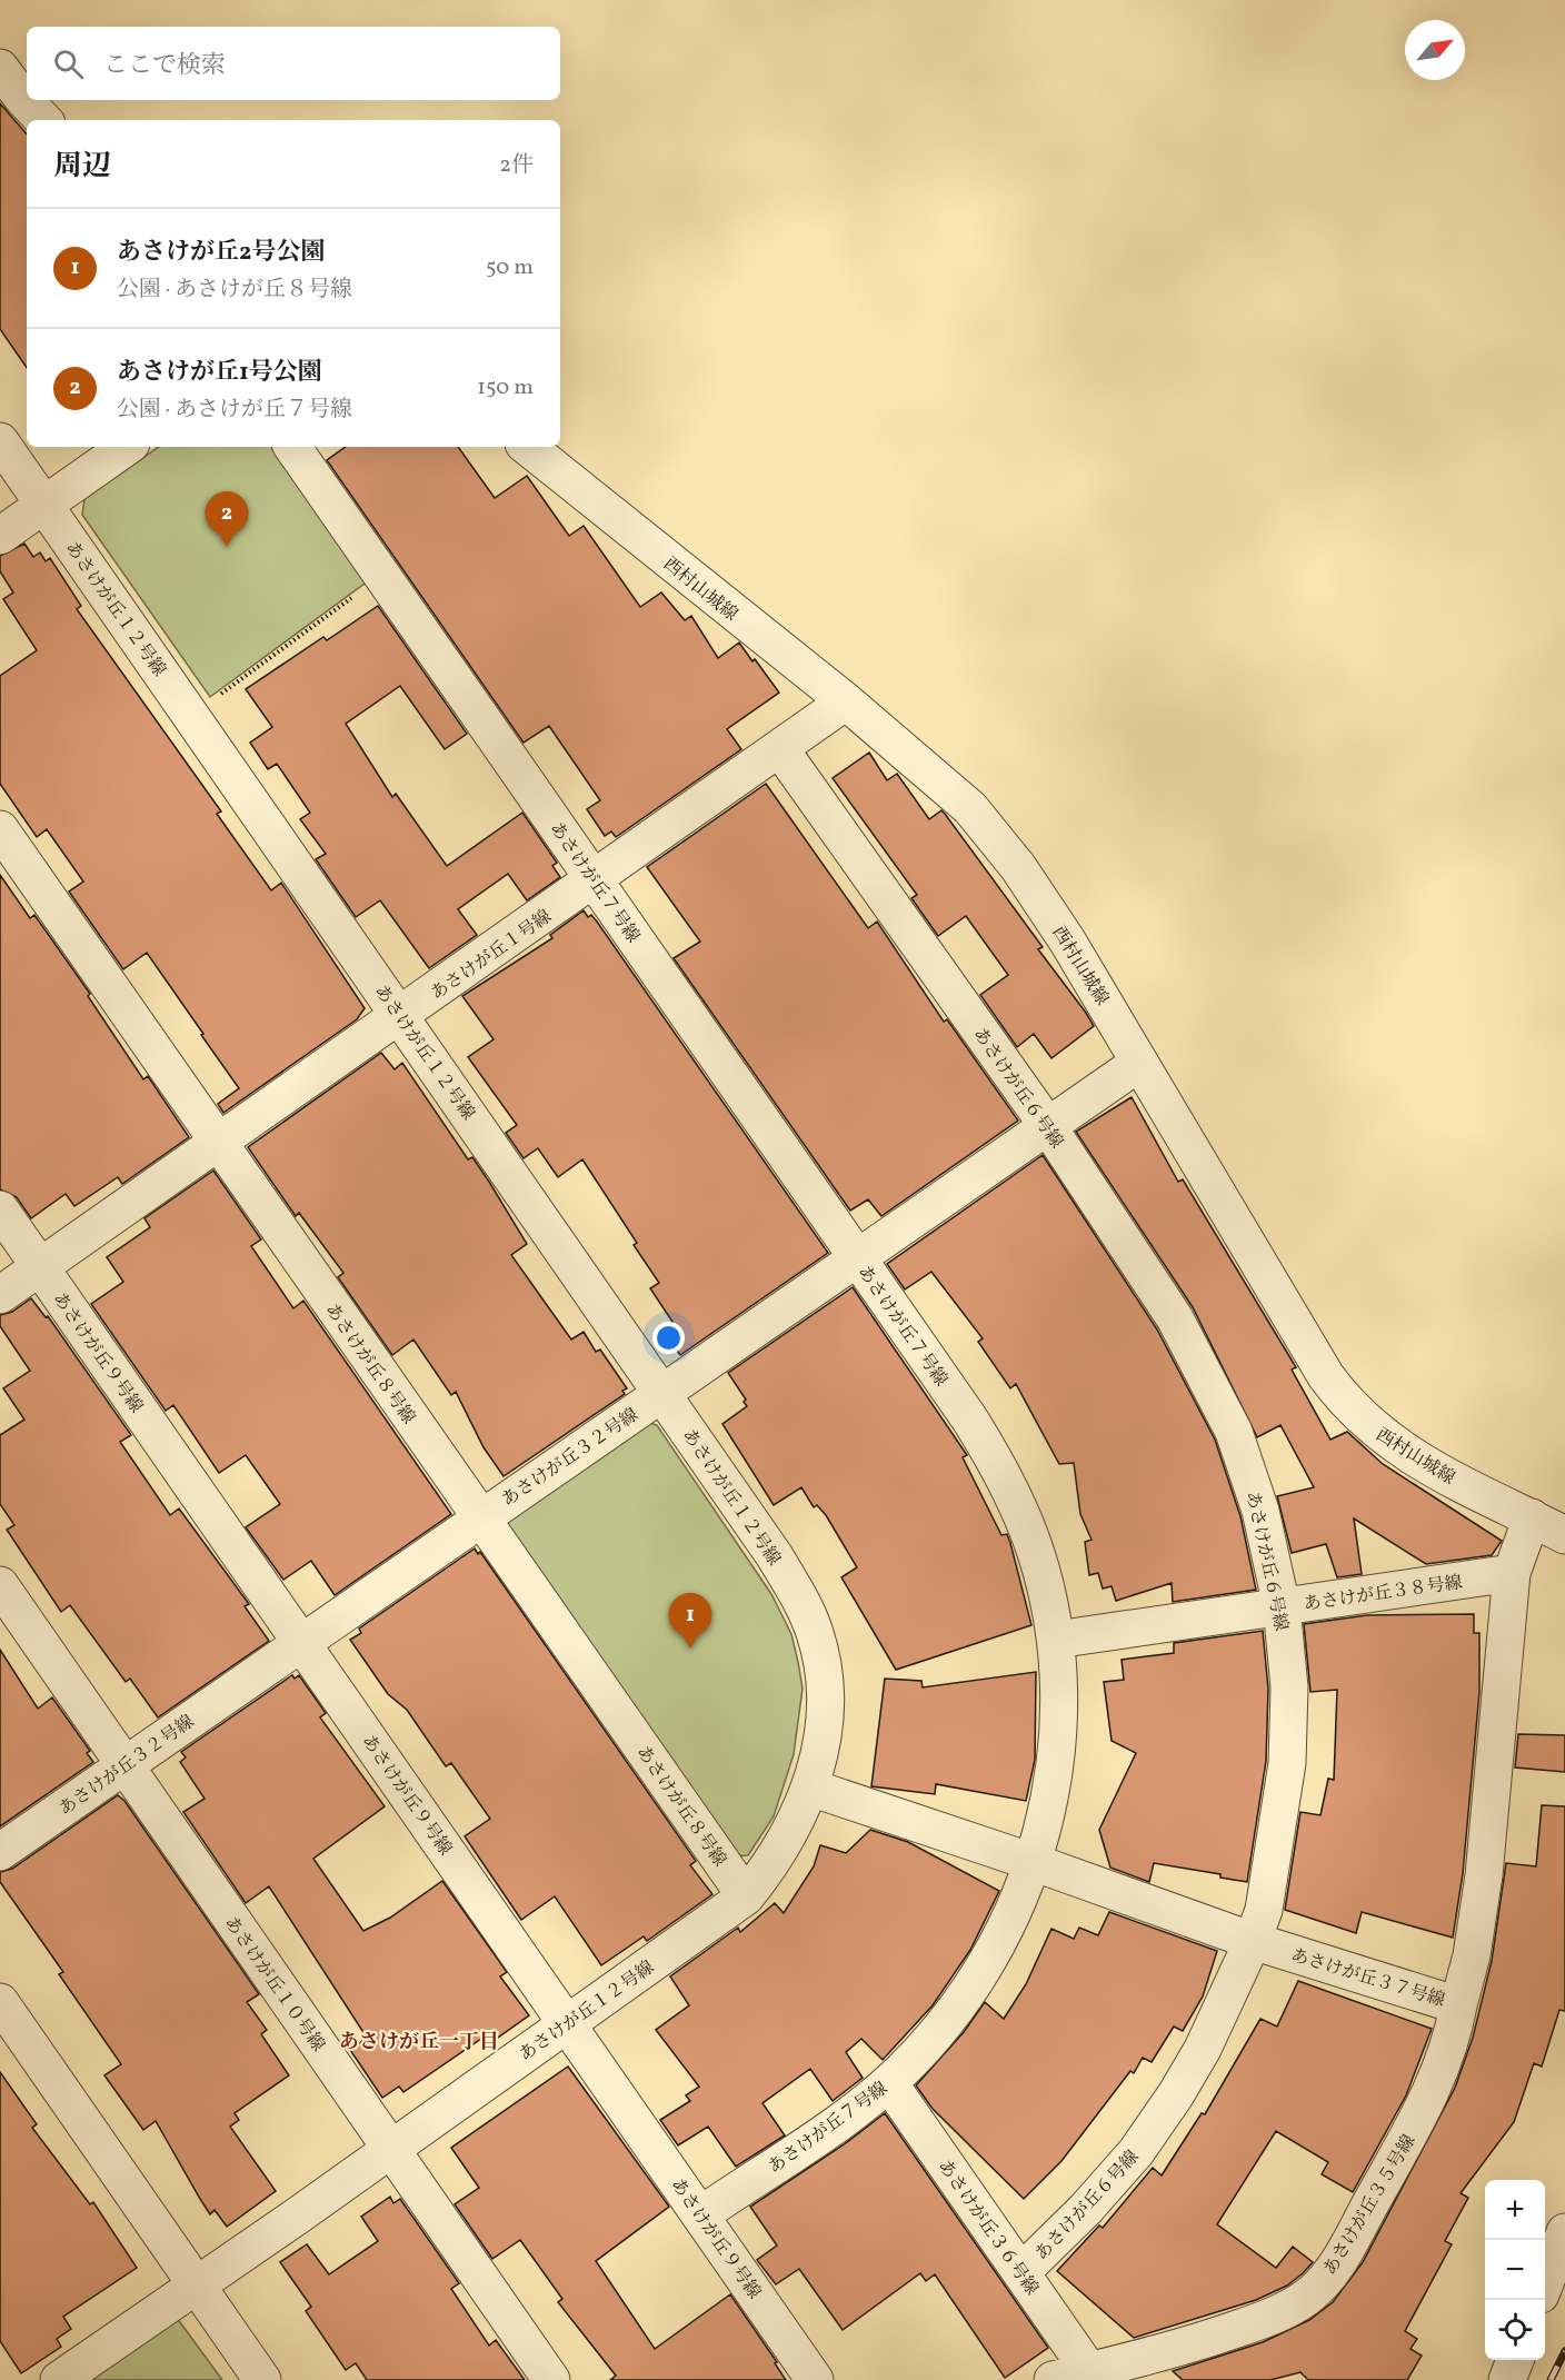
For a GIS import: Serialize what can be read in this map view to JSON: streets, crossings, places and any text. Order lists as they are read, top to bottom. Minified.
{"streets":{"street":["西村山城線","あさけが丘１２号線","あさけが丘７号線","あさけが丘１号線","あさけが丘６号線","あさけが丘９号線","あさけが丘８号線","あさけが丘３２号線","あさけが丘３８号線","あさけが丘３７号線","あさけが丘１０号線","あさけが丘３５号線","あさけが丘３６号線"]},"crossings":[["西村山城線","あさけが丘１号線"],["西村山城線","あさけが丘３２号線"],["西村山城線","あさけが丘３７号線"],["あさけが丘１２号線","あさけが丘１号線"],["あさけが丘１２号線","あさけが丘９号線"],["あさけが丘１２号線","あさけが丘８号線"],["あさけが丘１２号線","あさけが丘３２号線"],["あさけが丘１２号線","あさけが丘３７号線"],["あさけが丘１２号線","あさけが丘１０号線"],["あさけが丘７号線","あさけが丘１号線"],["あさけが丘７号線","あさけが丘９号線"],["あさけが丘７号線","あさけが丘３２号線"],["あさけが丘７号線","あさけが丘３８号線"],["あさけが丘７号線","あさけが丘３７号線"],["あさけが丘７号線","あさけが丘３６号線"],["あさけが丘１号線","あさけが丘６号線"],["あさけが丘１号線","あさけが丘９号線"],["あさけが丘１号線","あさけが丘８号線"],["あさけが丘６号線","あさけが丘３２号線"],["あさけが丘６号線","あさけが丘３８号線"],["あさけが丘６号線","あさけが丘３７号線"],["あさけが丘６号線","あさけが丘３６号線"],["あさけが丘９号線","あさけが丘３２号線"],["あさけが丘８号線","あさけが丘３２号線"],["あさけが丘３２号線","あさけが丘１０号線"],["あさけが丘３８号線","あさけが丘３７号線"],["あさけが丘３７号線","あさけが丘３５号線"],["あさけが丘３５号線","あさけが丘３６号線"]],"districts":["あさけが丘一丁目"],"north":"top right","page":{"search":"ここで検索","heading":["周辺","2件"],"list":[{"mark":"1","name":"あさけが丘2号公園","note":"公園 · あさけが丘８号線","value":"50 m"},{"mark":"2","name":"あさけが丘1号公園","note":"公園 · あさけが丘７号線","value":"150 m"}],"pins":["2","1"],"map_buttons":["+","−"]}}
